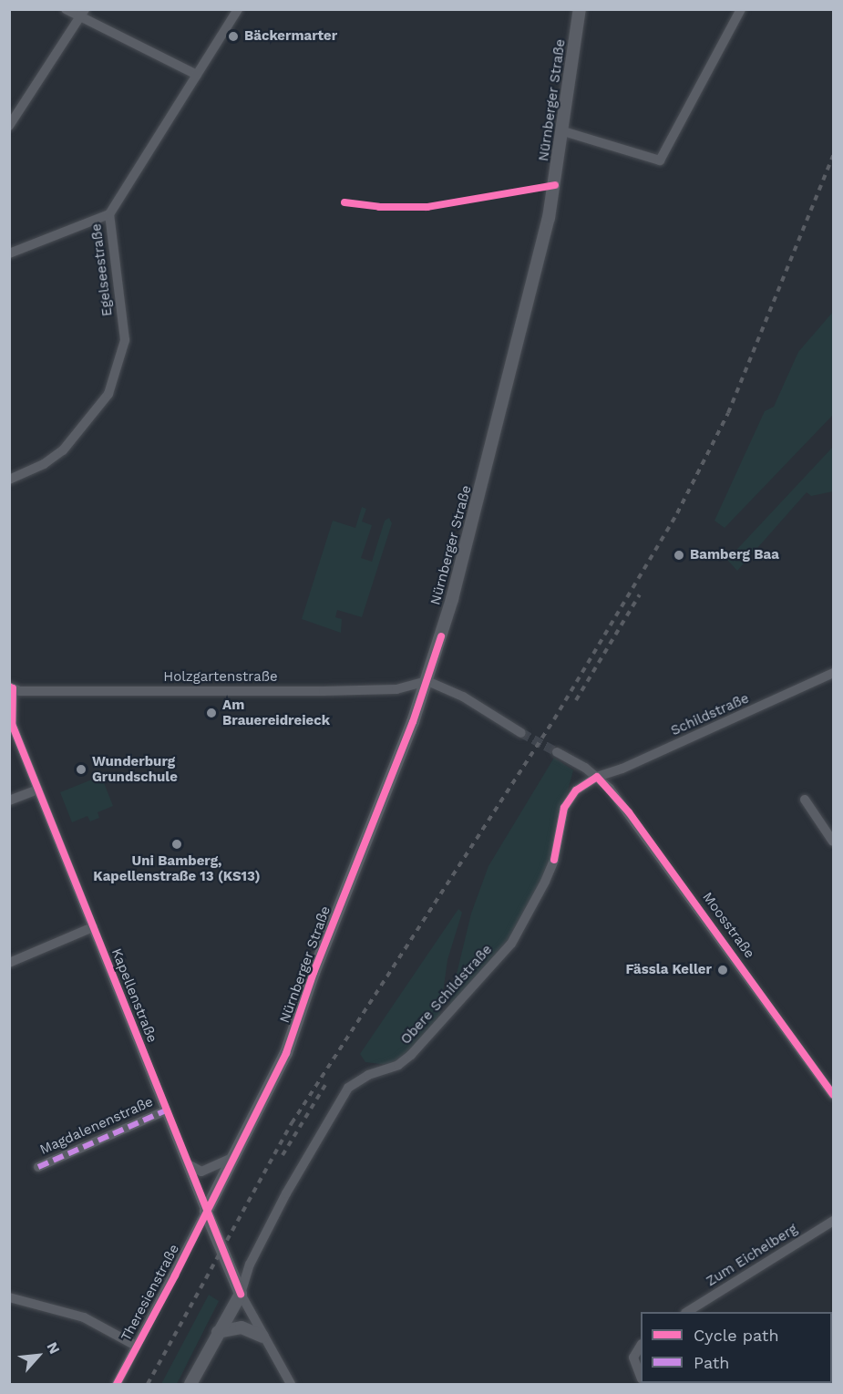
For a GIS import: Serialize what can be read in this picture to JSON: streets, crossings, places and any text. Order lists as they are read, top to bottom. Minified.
{"streets":{"street":["Nürnberger Straße","Egelseestraße","Holzgartenstraße","Schildstraße","Moosstraße","Obere Schildstraße","Kapellenstraße","Magdalenenstraße","Zum Eichelberg","Theresienstraße"]},"crossings":[["Nürnberger Straße","Holzgartenstraße"],["Nürnberger Straße","Kapellenstraße"],["Nürnberger Straße","Theresienstraße"],["Holzgartenstraße","Kapellenstraße"],["Schildstraße","Moosstraße"],["Schildstraße","Obere Schildstraße"],["Moosstraße","Obere Schildstraße"],["Kapellenstraße","Magdalenenstraße"],["Kapellenstraße","Theresienstraße"]],"places":["Bäckermarter","Bamberg Baa","Am Brauereidreieck","Wunderburg Grundschule","Uni Bamberg, Kapellenstraße 13 (KS13)","Fässla Keller"],"legend":["Cycle path","Path"],"north":"top right"}
